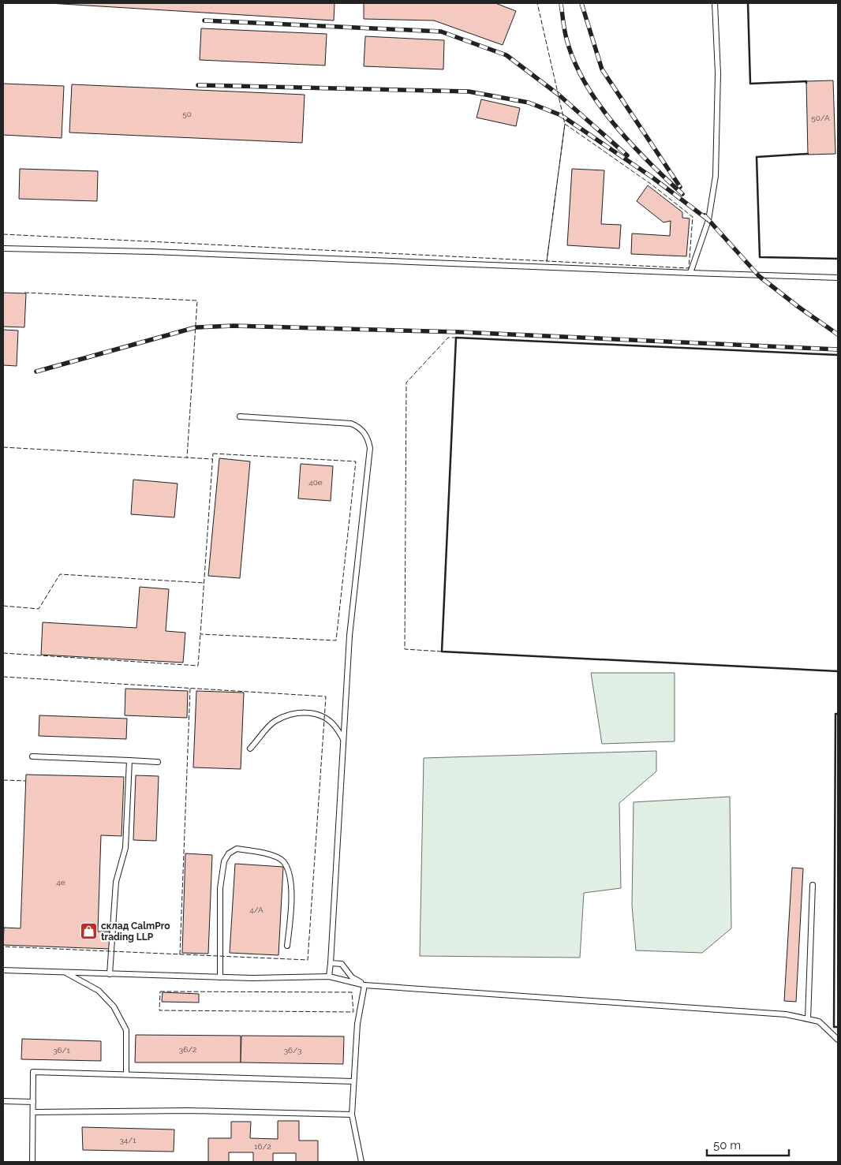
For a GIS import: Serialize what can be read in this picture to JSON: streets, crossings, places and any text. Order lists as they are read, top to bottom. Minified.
{"places":{"shop":["склад CalmPro trading LLP"]},"house_numbers":["50","50/А","40е","4е","4/А","36/2","36/1","36/3","34/1","16/2"],"scale_bar":"50 m"}
